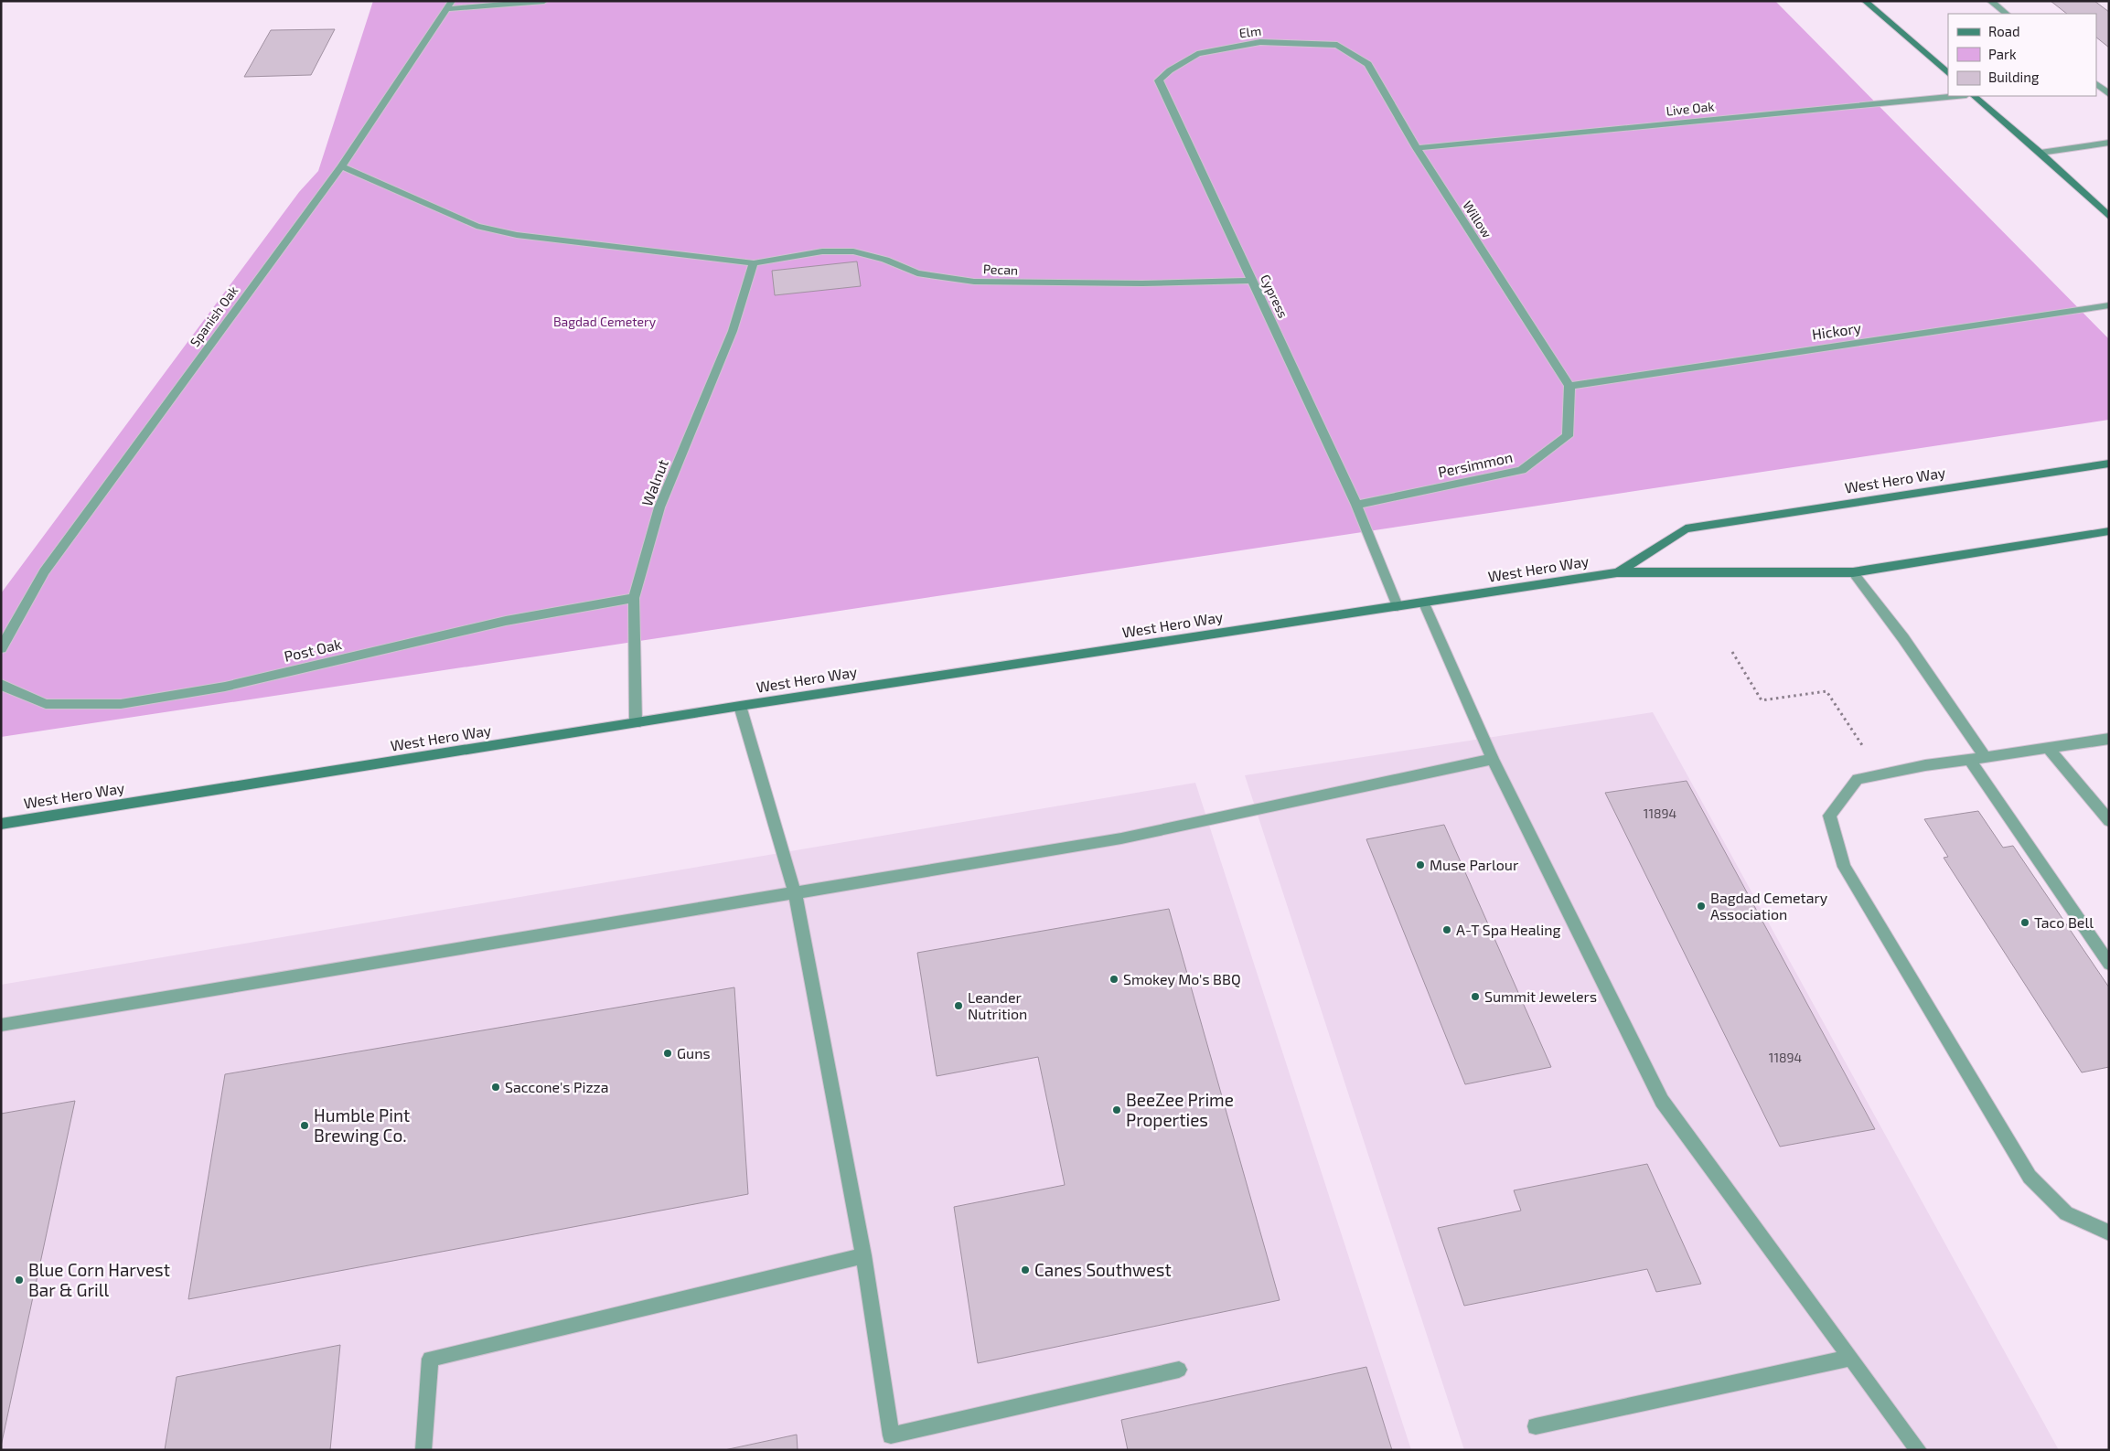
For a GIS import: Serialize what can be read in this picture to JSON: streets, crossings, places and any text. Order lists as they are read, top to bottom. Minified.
{"streets":{"main road":["West Hero Way"],"lane":["Elm","Live Oak","Willow","Pecan","Cypress","Spanish Oak","Hickory","Persimmon","Walnut","Post Oak"]},"crossings":[["Elm","Willow"],["Elm","Cypress"],["Live Oak","Willow"],["Willow","Hickory"],["Willow","Persimmon"],["Pecan","Cypress"],["Pecan","Spanish Oak"],["Pecan","Walnut"],["Cypress","Persimmon"],["Cypress","West Hero Way"],["Hickory","Persimmon"],["West Hero Way","Walnut"],["Walnut","Post Oak"]],"parks":["Bagdad Cemetery"],"places":["Muse Parlour","Bagdad Cemetary Association","Taco Bell","A-T Spa Healing","Smokey Mo's BBQ","Summit Jewelers","Leander Nutrition","Guns","Saccone's Pizza","BeeZee Prime Properties","Humble Pint Brewing Co.","Canes Southwest","Blue Corn Harvest Bar & Grill"],"house_numbers":["11894","11894"],"legend":["Road","Park","Building"]}
